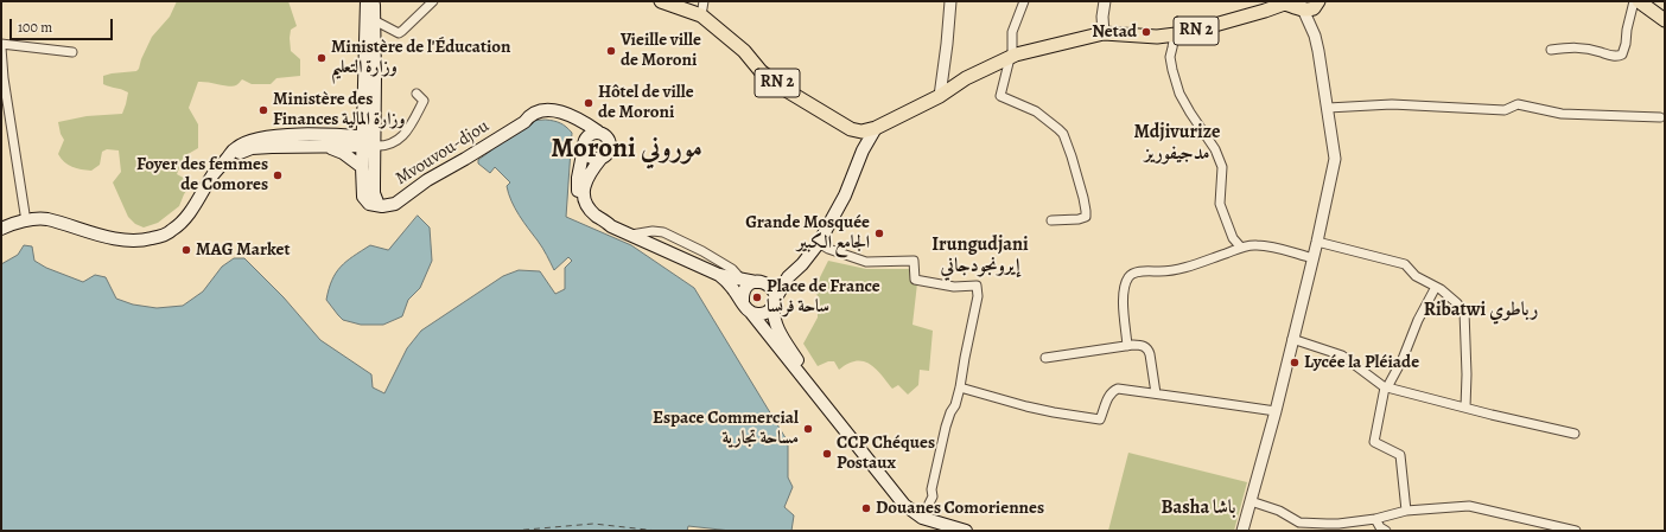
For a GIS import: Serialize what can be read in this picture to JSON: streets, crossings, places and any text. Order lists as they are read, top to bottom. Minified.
{"streets":{"main road":["RN 2","Mvouvou-djou"]},"districts":["Mdjivurize مدجيفوريز","Moroni موروني","Irungudjani إيرونجودجاني","Ribatwi رباطوي","Basha باشا"],"places":["Netad","Vieille ville de Moroni","Ministère de l'Éducation وزارة التعليم","Hôtel de ville de Moroni","Ministère des Finances وزارة المالية","Foyer des femmes de Comores","Grande Mosquée الجامع الكبير","MAG Market","Place de France ساحة فرنسا","Lycée la Pléiade","Espace Commercial مساحة تجارية","CCP Chéques Postaux","Douanes Comoriennes"],"scale_bar":"100 m"}
